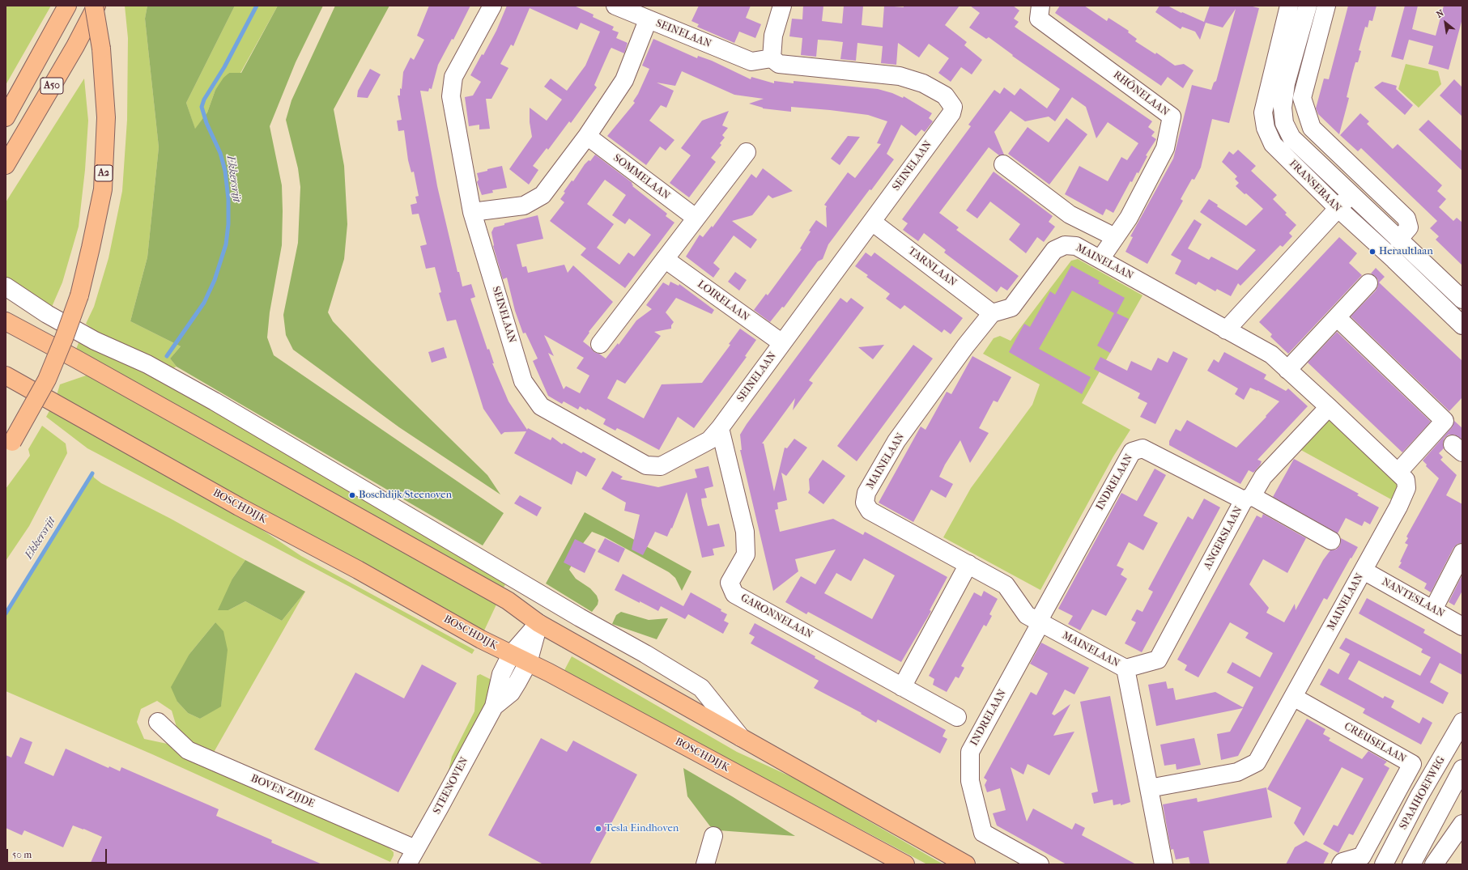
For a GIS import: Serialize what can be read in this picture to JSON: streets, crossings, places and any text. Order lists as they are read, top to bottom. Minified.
{"streets":{"main road":["A50","A2","BOSCHDIJK"],"street":["SEINELAAN","RHÔNELAAN","SOMMELAAN","FRANSEBAAN","MAINELAAN","TARNLAAN","LOIRELAAN","INDRELAAN","ANGERSLAAN","NANTESLAAN","GARONNELAAN","CREUSELAAN","STEENOVEN","BOVEN ZIJDE","SPAAIHOEFWEG"]},"crossings":[["SEINELAAN","TARNLAAN"],["SEINELAAN","LOIRELAAN"],["SEINELAAN","GARONNELAAN"],["RHÔNELAAN","MAINELAAN"],["MAINELAAN","TARNLAAN"],["MAINELAAN","INDRELAAN"],["MAINELAAN","ANGERSLAAN"],["MAINELAAN","NANTESLAAN"],["MAINELAAN","CREUSELAAN"],["INDRELAAN","ANGERSLAAN"],["BOSCHDIJK","STEENOVEN"],["STEENOVEN","BOVEN ZIJDE"]],"water":["Ekkersrijt"],"places":["Heraultlaan","Boschdijk/Steenoven","Tesla Eindhoven"],"scale_bar":"50 m","north":"top left"}
